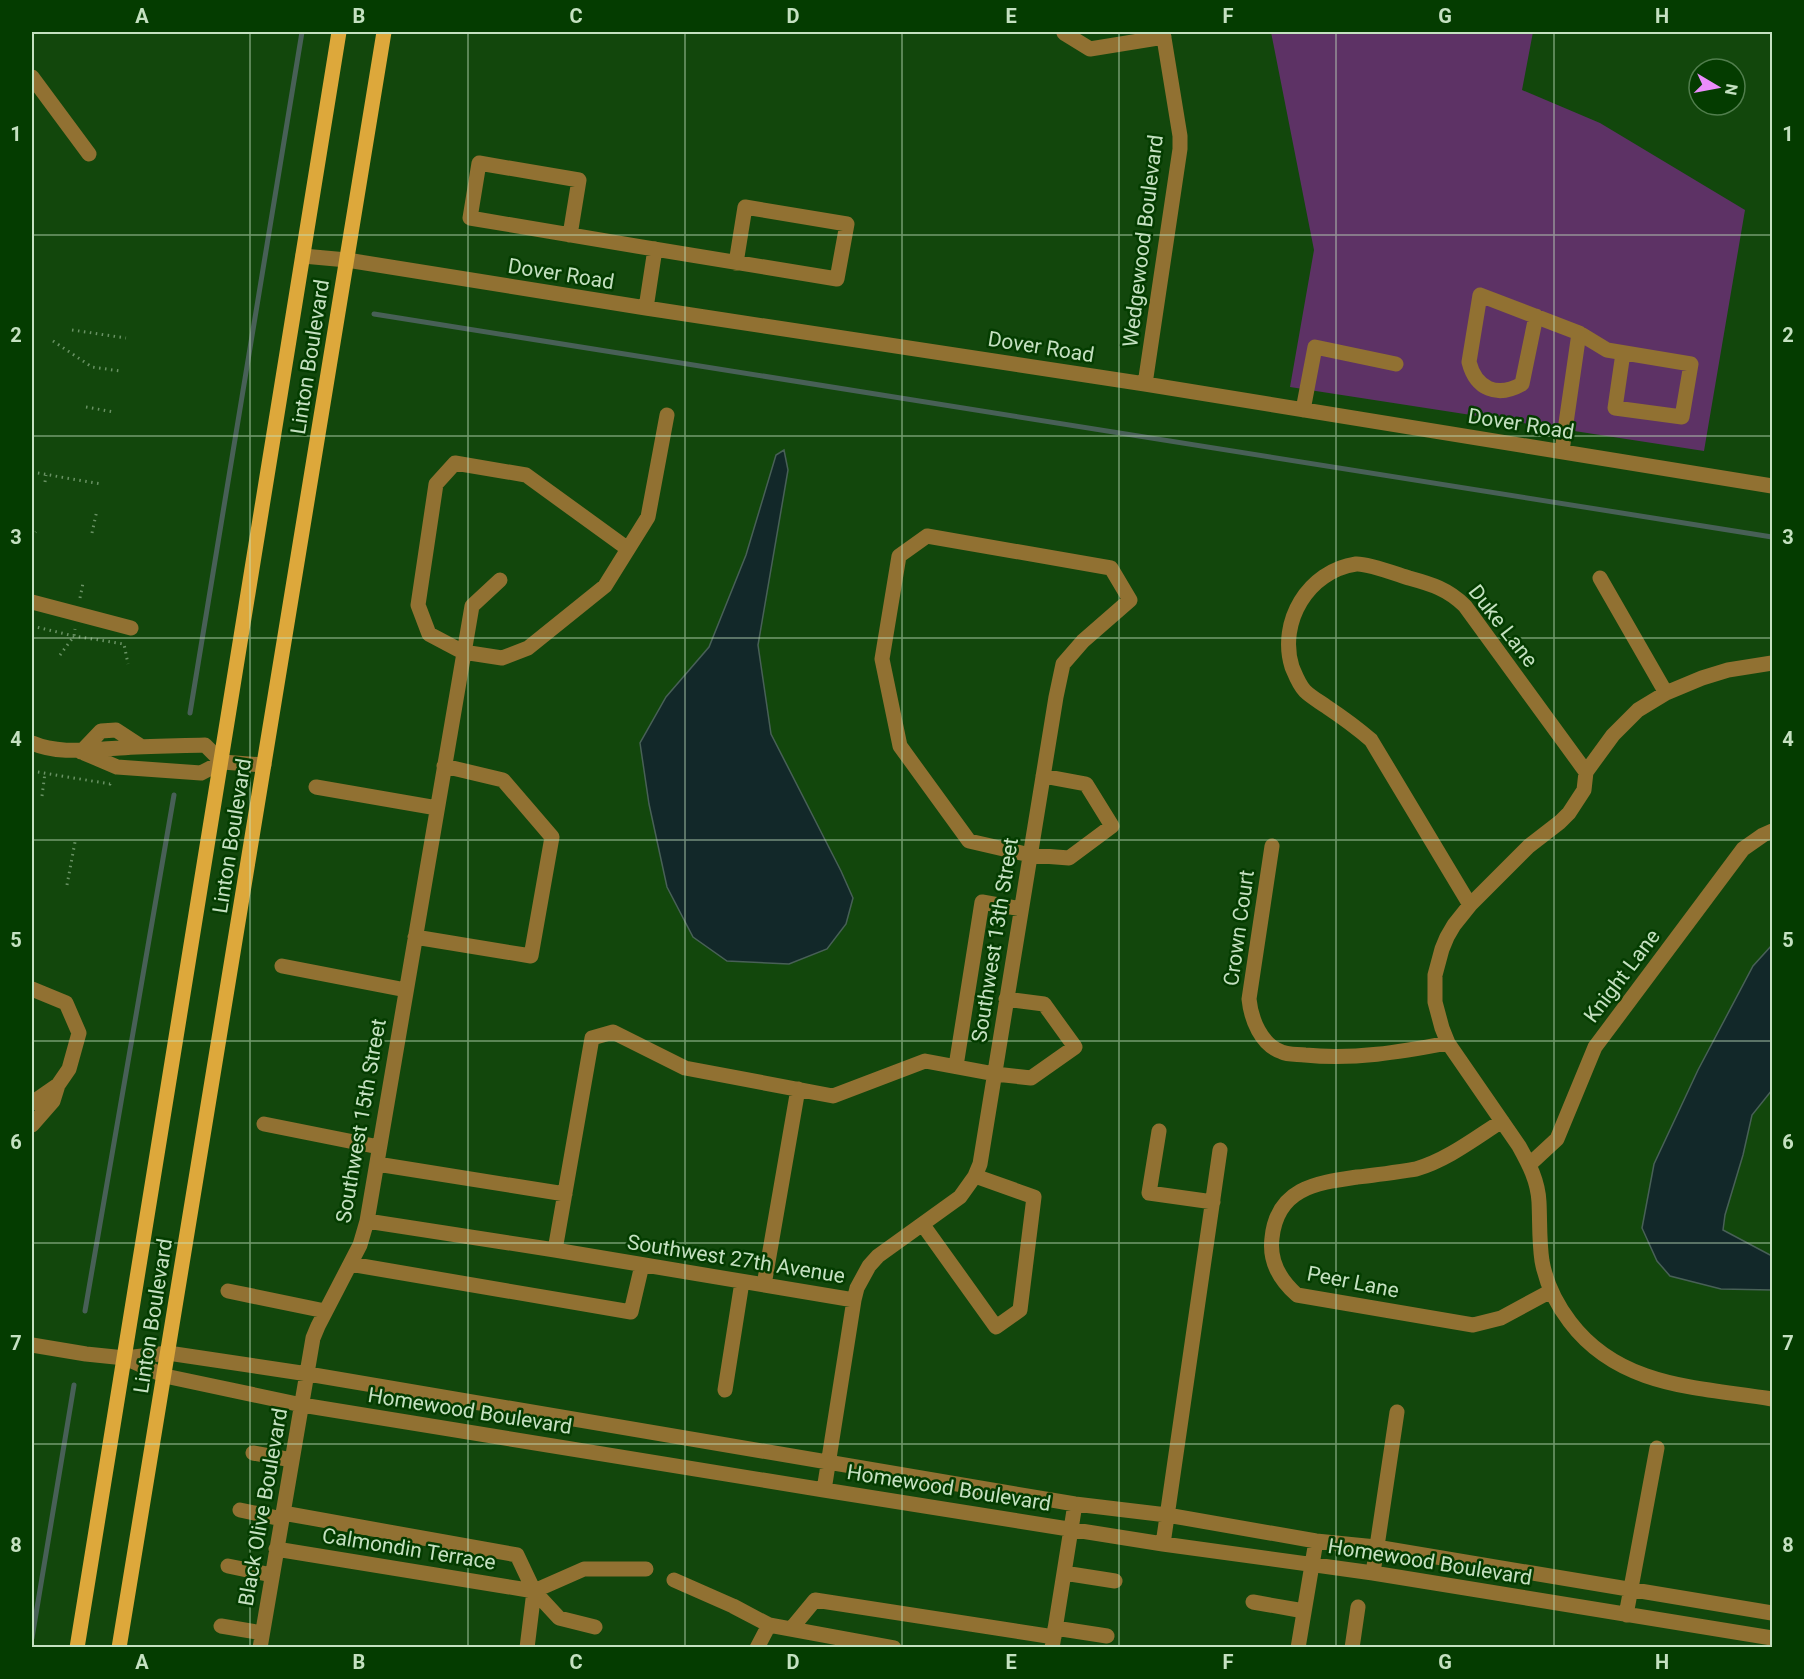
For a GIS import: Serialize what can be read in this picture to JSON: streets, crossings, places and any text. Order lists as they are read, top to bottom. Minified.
{"streets":{"main road":["Linton Boulevard"],"street":["Wedgewood Boulevard","Dover Road","Duke Lane","Crown Court","Southwest 13th Street","Knight Lane","Southwest 15th Street","Southwest 27th Avenue","Peer Lane","Homewood Boulevard","Black Olive Boulevard","Calmondin Terrace"]},"crossings":[["Wedgewood Boulevard","Dover Road"],["Dover Road","Linton Boulevard"],["Linton Boulevard","Homewood Boulevard"],["Southwest 13th Street","Southwest 27th Avenue"],["Southwest 15th Street","Southwest 27th Avenue"],["Southwest 15th Street","Homewood Boulevard"],["Southwest 15th Street","Black Olive Boulevard"],["Homewood Boulevard","Black Olive Boulevard"],["Black Olive Boulevard","Calmondin Terrace"]],"north":"right","grid":{"columns":["A","B","C","D","E","F","G","H"],"rows":["1","2","3","4","5","6","7","8"]}}
